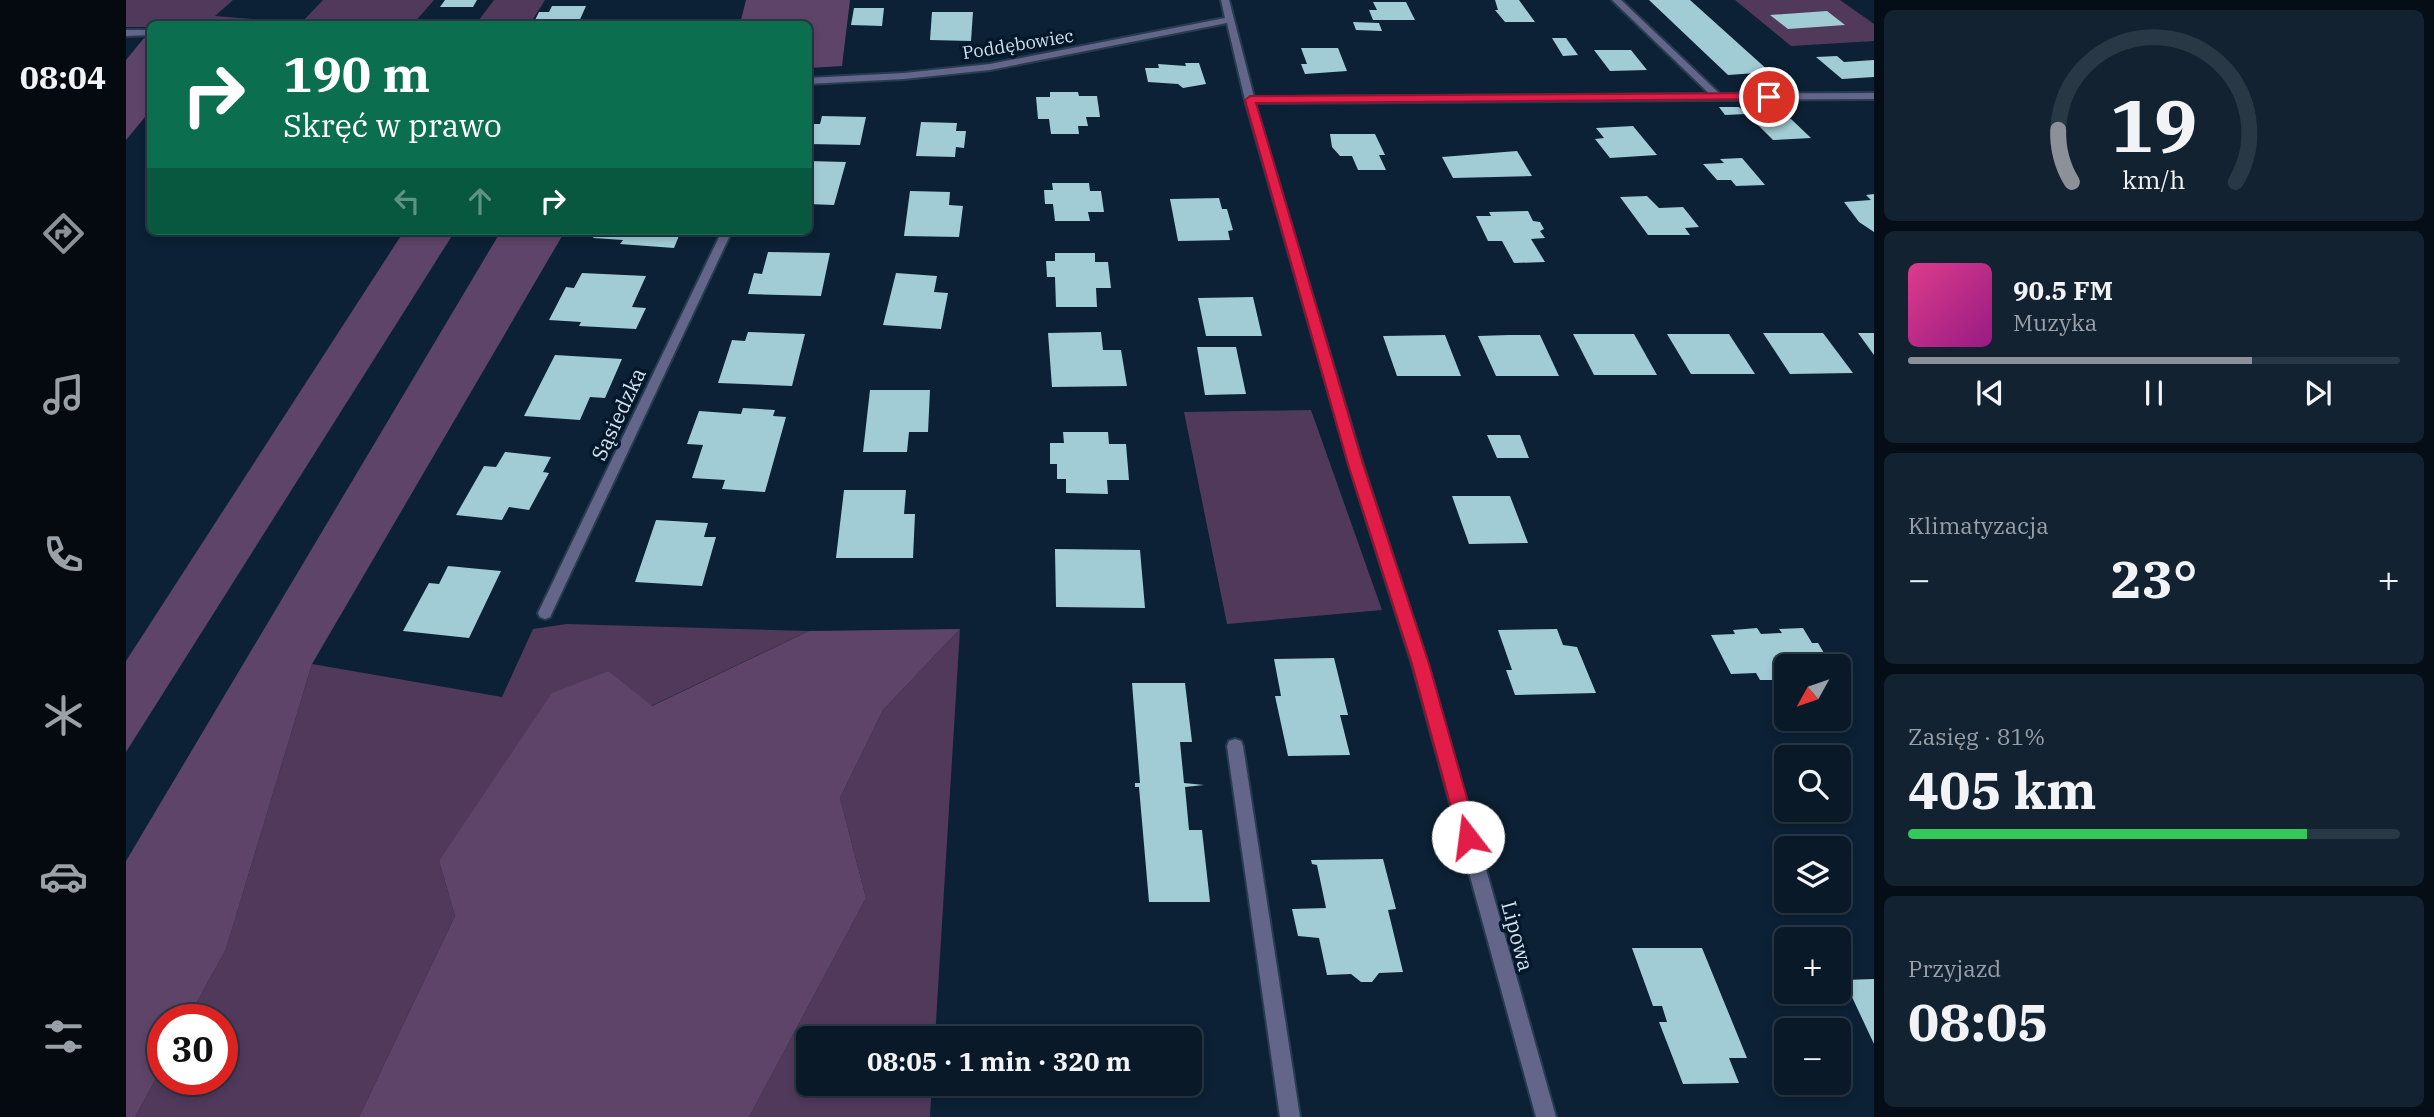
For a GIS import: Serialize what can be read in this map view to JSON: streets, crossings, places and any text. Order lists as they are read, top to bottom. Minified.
{"streets":{"street":["Poddębowiec","Sąsiedzka","Lipowa"]},"crossings":[["Poddębowiec","Lipowa"]],"north":"bottom left","page":{"tabs":"08:04","turn":["190 m","Skręć w prawo"],"song":["90.5 FM","Muzyka"],"tile":["Klimatyzacja",["Zasięg · 81%","405 km"],["Przyjazd","08:05"]],"heat":["−","23°","+"],"map_buttons":["+","−"],"limit":"30","trip":"08:05 · 1 min · 320 m","gauge":["19","km/h"]}}
